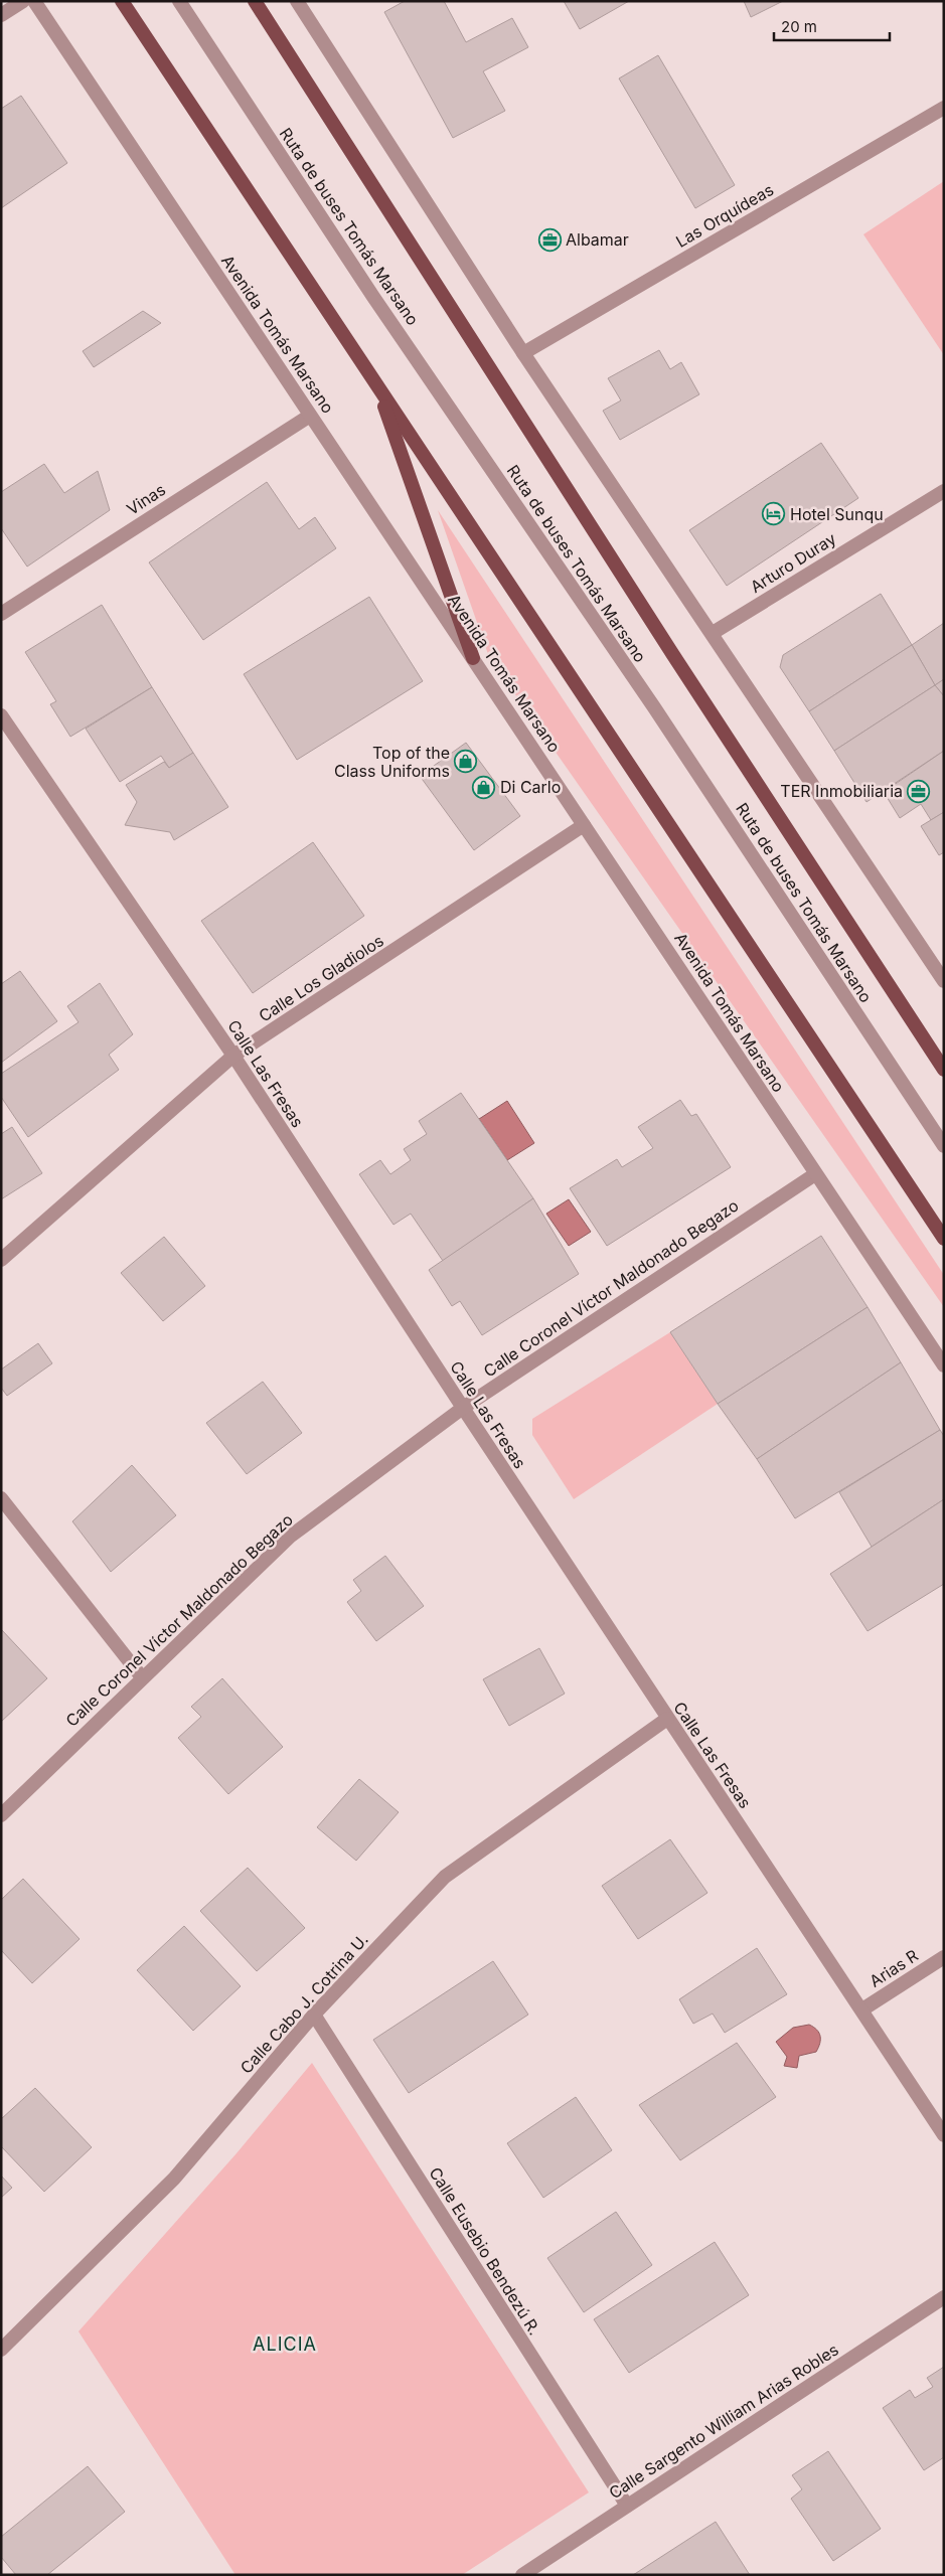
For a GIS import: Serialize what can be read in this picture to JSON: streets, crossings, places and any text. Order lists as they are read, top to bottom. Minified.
{"streets":{"street":["Las Orquídeas","Ruta de buses Tomás Marsano","Avenida Tomás Marsano","Vinas","Arturo Duray","Calle Los Gladiolos","Calle Las Fresas","Calle Coronel Víctor Maldonado Begazo","Arias R","Calle Cabo J. Cotrina U.","Calle Eusebio Bendezú R.","Calle Sargento William Arias Robles"]},"crossings":[["Avenida Tomás Marsano","Vinas"],["Avenida Tomás Marsano","Calle Los Gladiolos"],["Avenida Tomás Marsano","Calle Coronel Víctor Maldonado Begazo"],["Calle Los Gladiolos","Calle Las Fresas"],["Calle Las Fresas","Calle Coronel Víctor Maldonado Begazo"],["Calle Las Fresas","Arias R"],["Calle Las Fresas","Calle Cabo J. Cotrina U."],["Calle Cabo J. Cotrina U.","Calle Eusebio Bendezú R."],["Calle Eusebio Bendezú R.","Calle Sargento William Arias Robles"]],"districts":["ALICIA"],"places":{"office":["Albamar","TER Inmobiliaria"],"hotel":["Hotel Sunqu"],"shop":["Top of the Class Uniforms","Di Carlo"]},"scale_bar":"20 m"}
